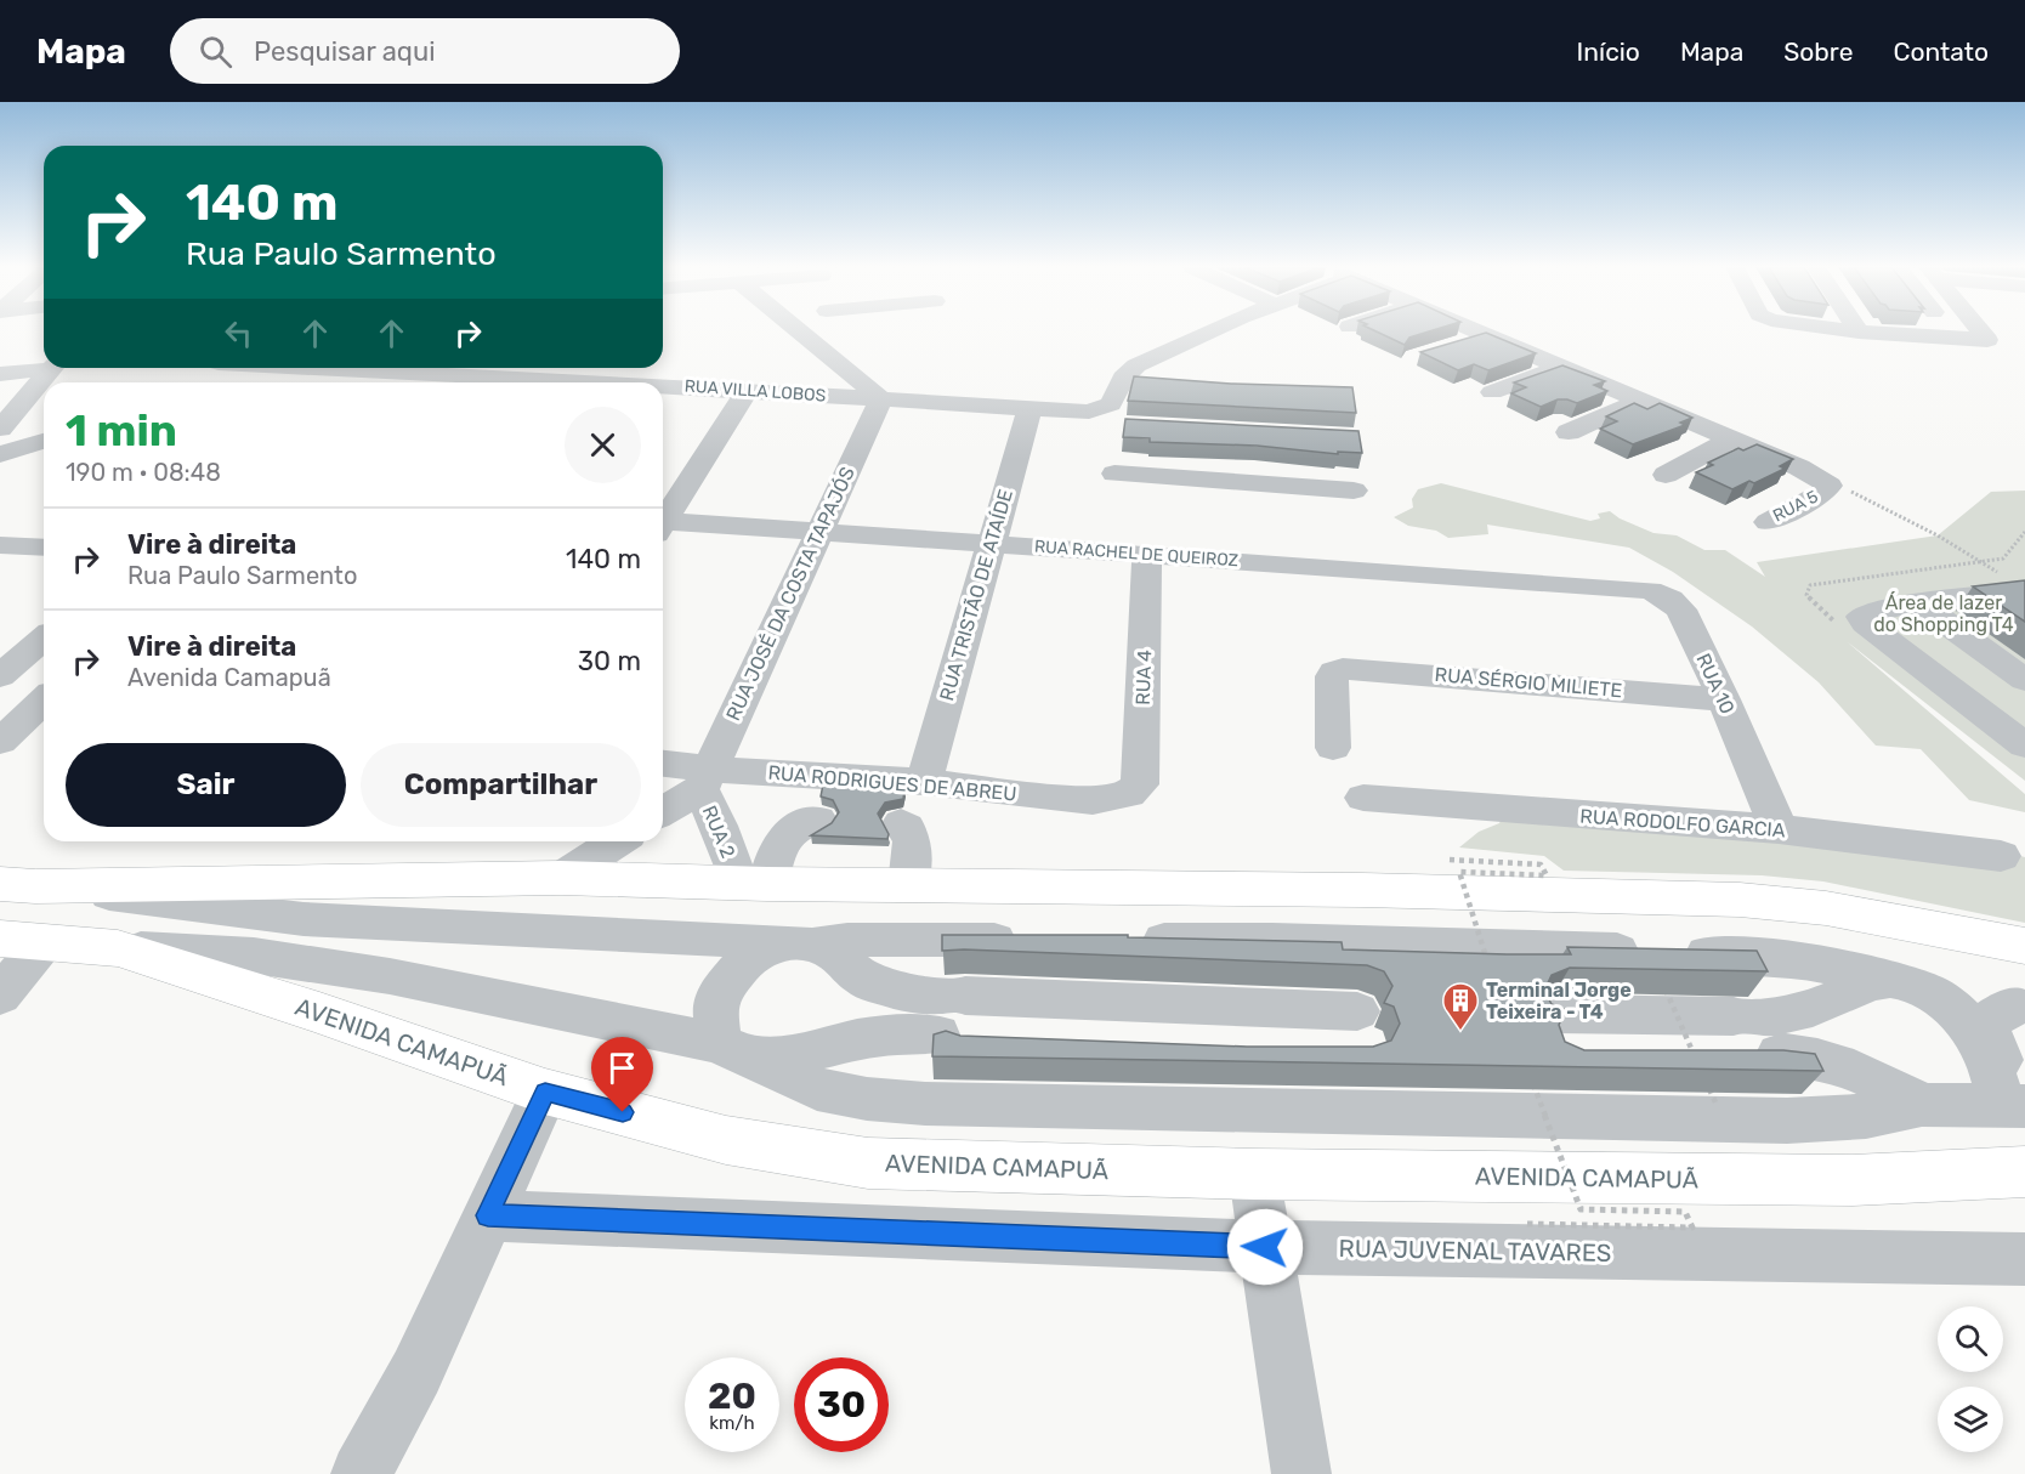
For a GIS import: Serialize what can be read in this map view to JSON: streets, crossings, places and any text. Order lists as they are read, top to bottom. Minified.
{"streets":{"main road":["AVENIDA CAMAPUÃ"],"street":["RUA VILLA LOBOS","RUA 5","RUA RACHEL DE QUEIROZ","RUA JOSÉ DA COSTA TAPAJÓS","RUA TRISTÃO DE ATAÍDE","RUA 4","RUA SÉRGIO MILIETE","RUA 10","RUA RODRIGUES DE ABREU","RUA RODOLFO GARCIA","RUA 2","RUA JUVENAL TAVARES"]},"crossings":[["RUA VILLA LOBOS","RUA JOSÉ DA COSTA TAPAJÓS"],["RUA VILLA LOBOS","RUA TRISTÃO DE ATAÍDE"],["RUA RACHEL DE QUEIROZ","RUA JOSÉ DA COSTA TAPAJÓS"],["RUA RACHEL DE QUEIROZ","RUA TRISTÃO DE ATAÍDE"],["RUA RACHEL DE QUEIROZ","RUA 4"],["RUA RACHEL DE QUEIROZ","RUA 10"],["RUA JOSÉ DA COSTA TAPAJÓS","RUA RODRIGUES DE ABREU"],["RUA JOSÉ DA COSTA TAPAJÓS","RUA 2"],["RUA TRISTÃO DE ATAÍDE","RUA RODRIGUES DE ABREU"],["RUA 4","RUA RODRIGUES DE ABREU"],["RUA SÉRGIO MILIETE","RUA 10"],["RUA 10","RUA RODOLFO GARCIA"],["RUA RODRIGUES DE ABREU","RUA 2"]],"parks":["Área de lazer do Shopping T4"],"places":{"building":["Terminal Jorge Teixeira - T4"]},"page":{"header":"Mapa","search":"Pesquisar aqui","nav":["Início","Mapa","Sobre","Contato"],"turn":["140 m","Rua Paulo Sarmento"],"heading":["1 min","190 m · 08:48"],"list":[{"name":"Vire à direita","note":"Rua Paulo Sarmento","value":"140 m"},{"name":"Vire à direita","note":"Avenida Camapuã","value":"30 m"}],"buttons":["Sair","Compartilhar"],"speed":"20 km/h","limit":"30"}}
